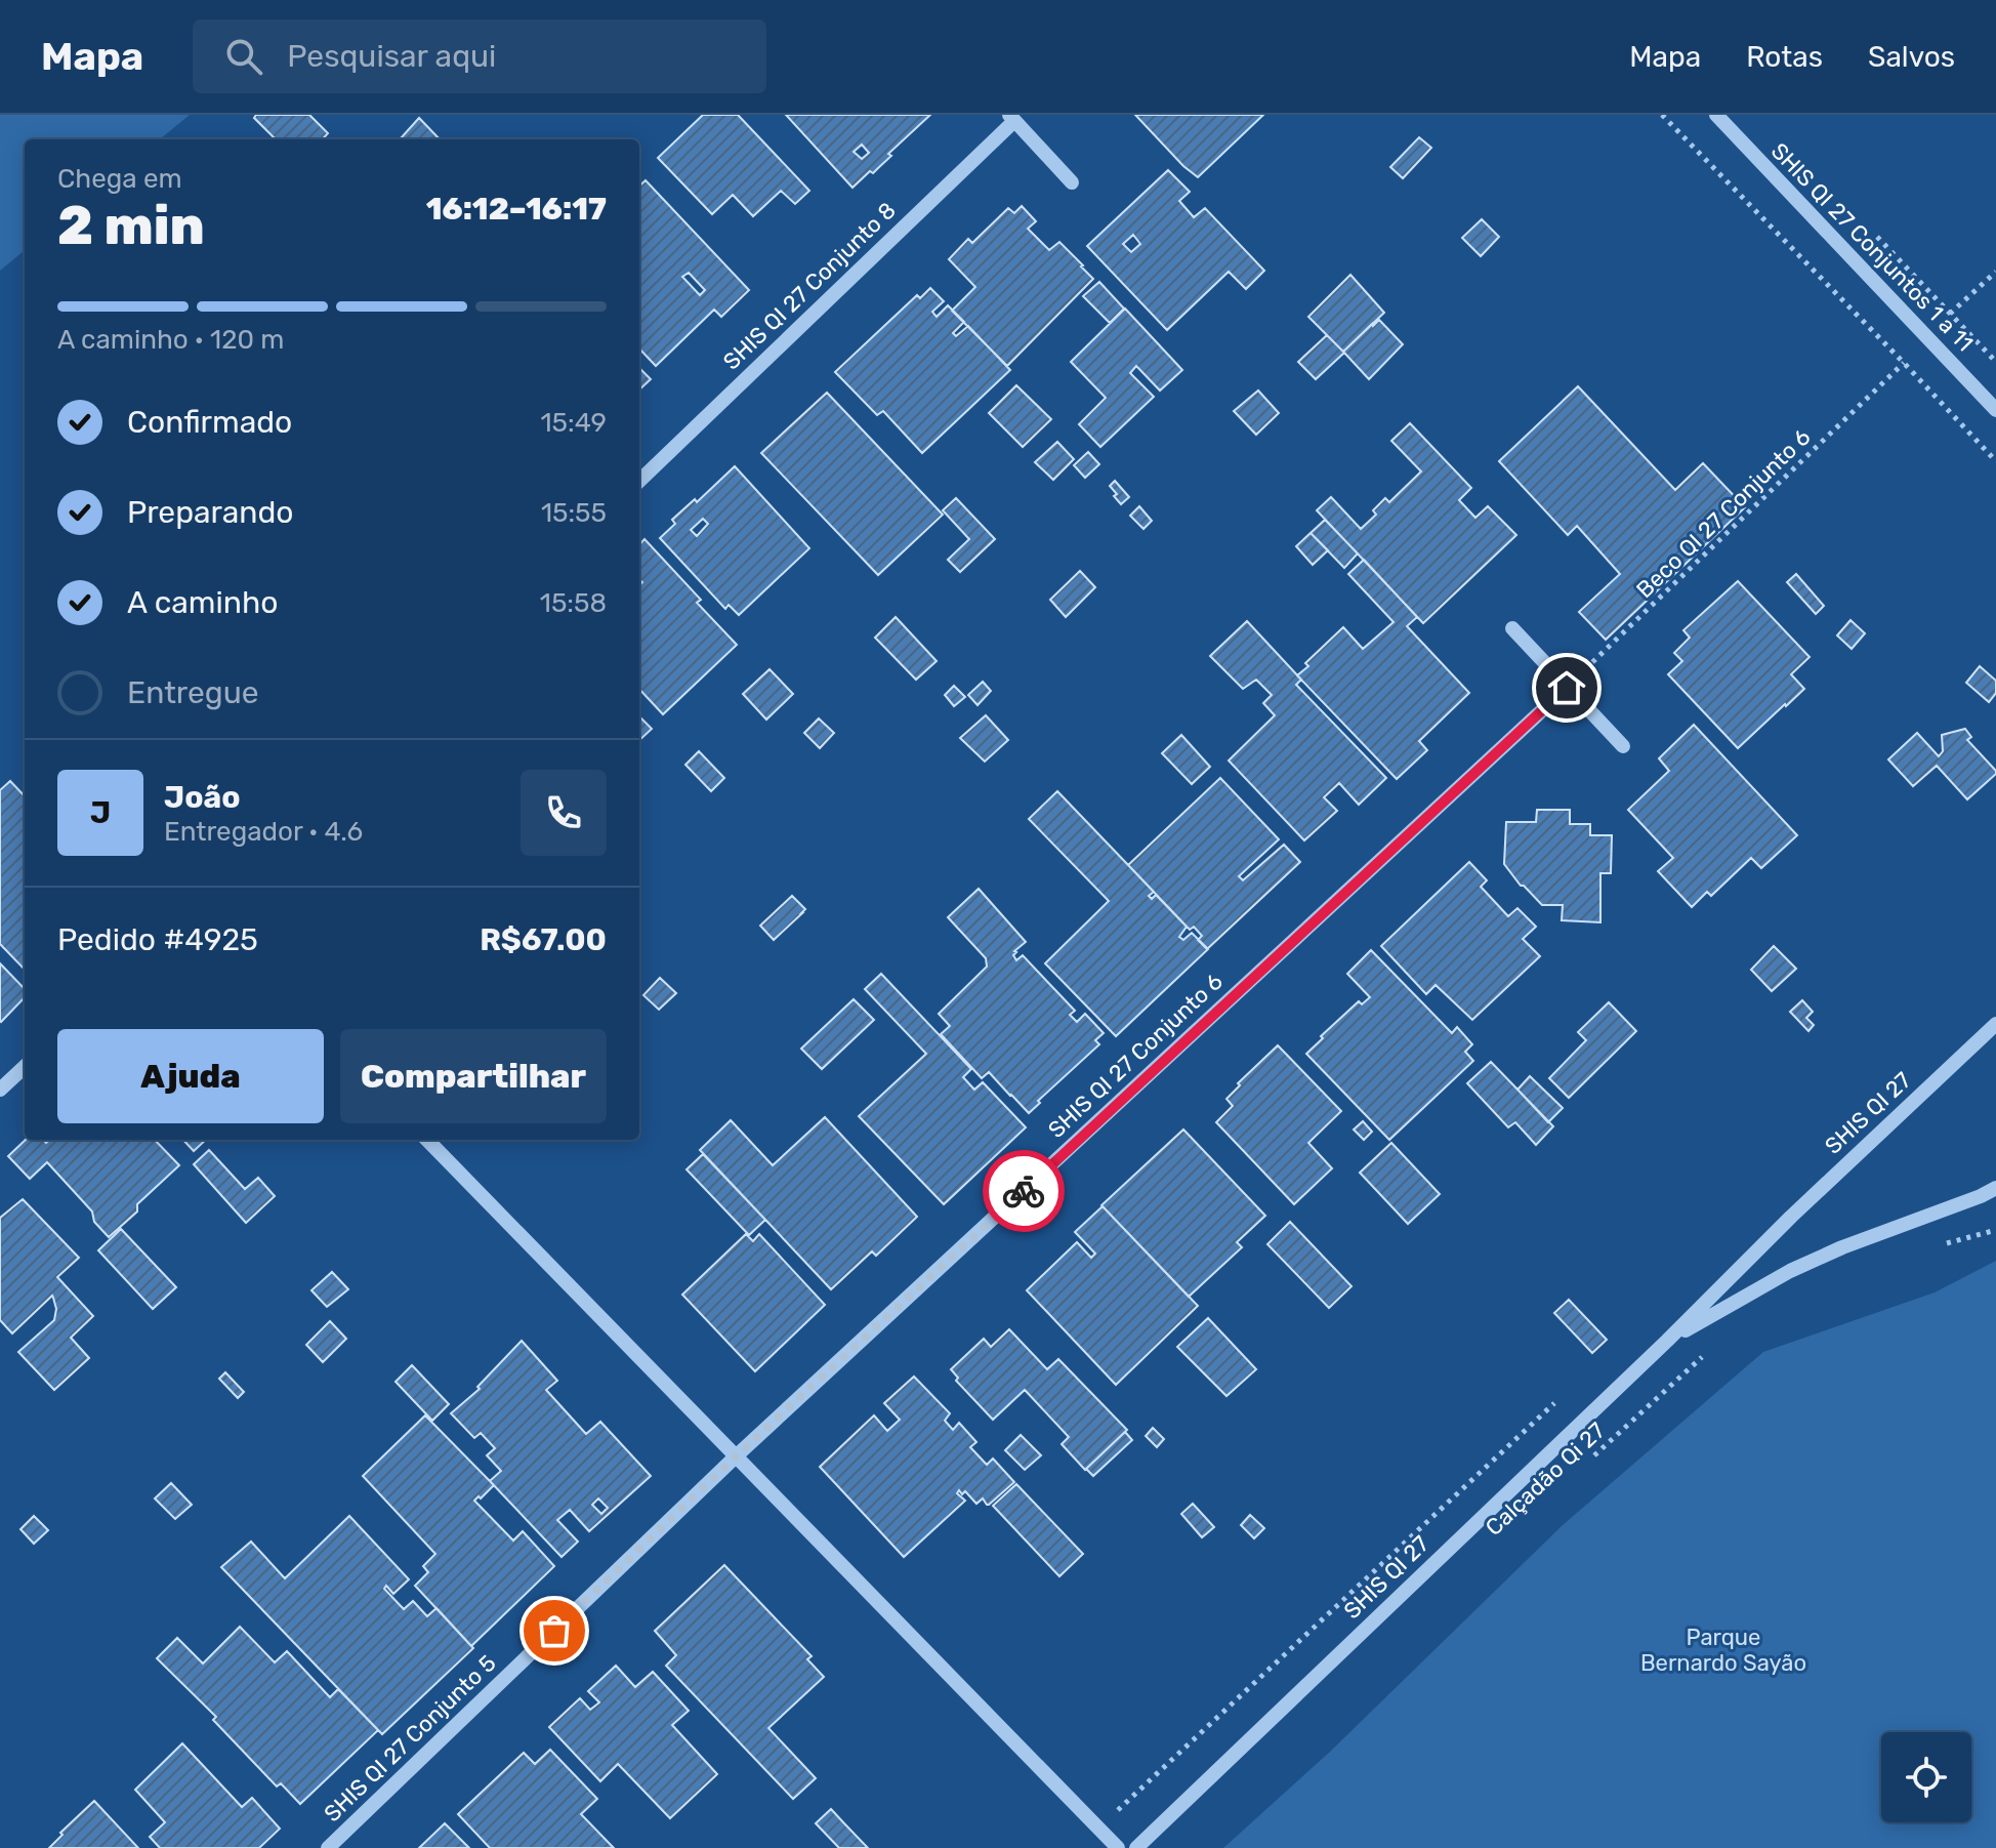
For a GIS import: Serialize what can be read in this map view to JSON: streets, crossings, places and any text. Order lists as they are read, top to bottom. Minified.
{"streets":{"street":["SHIS QI 27 Conjuntos 1 a 11","SHIS QI 27 Conjunto 8","SHIS QI 27 Conjunto 6","SHIS QI 27","SHIS QI 27 Conjunto 5"],"path":["Beco QI 27 Conjunto 6","Calçadão Qi 27"]},"crossings":[["Beco QI 27 Conjunto 6","SHIS QI 27 Conjunto 6"],["SHIS QI 27 Conjunto 6","SHIS QI 27 Conjunto 5"]],"parks":["Parque Bernardo Sayão"],"page":{"header":"Mapa","search":"Pesquisar aqui","nav":["Mapa","Rotas","Salvos"],"heading":["2 min","Chega em","16:12–16:17"],"panel":["João","Entregador · 4.6","Pedido #4925","R$67.00"],"bar":"A caminho · 120 m","list":[["Confirmado","15:49"],["Preparando","15:55"],["A caminho","15:58"],"Entregue"],"round":"J","buttons":["Ajuda","Compartilhar"]}}
